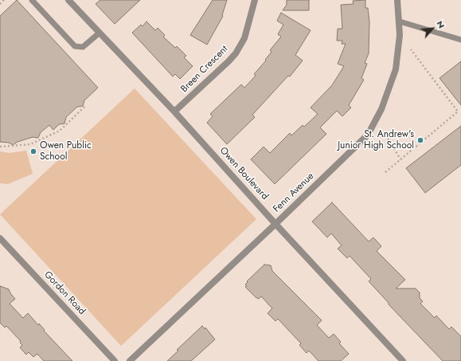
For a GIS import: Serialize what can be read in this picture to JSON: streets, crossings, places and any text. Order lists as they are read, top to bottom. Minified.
{"streets":{"street":["Breen Crescent","Owen Boulevard","Fenn Avenue","Gordon Road"]},"crossings":[["Breen Crescent","Owen Boulevard"],["Owen Boulevard","Fenn Avenue"]],"places":["St. Andrew's Junior High School","Owen Public School"],"north":"top right"}
